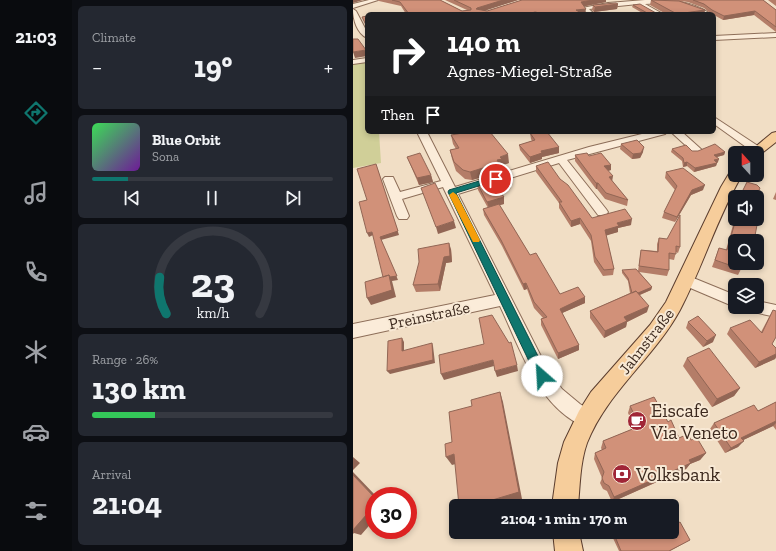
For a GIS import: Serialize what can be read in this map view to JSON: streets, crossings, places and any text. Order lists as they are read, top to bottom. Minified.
{"streets":{"main road":["Jahnstraße"],"street":["Preinstraße"]},"places":{"cafe":["Eiscafe Via Veneto"],"bank":["Volksbank"]},"north":"top","page":{"tabs":"21:03","tile":["Climate",["Range · 26%","130 km"],["Arrival","21:04"]],"turn":["140 m","Agnes-Miegel-Straße"],"heat":["−","19°","+"],"then":"Then","song":["Blue Orbit","Sona"],"limit":"30","trip":"21:04 · 1 min · 170 m","gauge":["23","km/h"]}}
